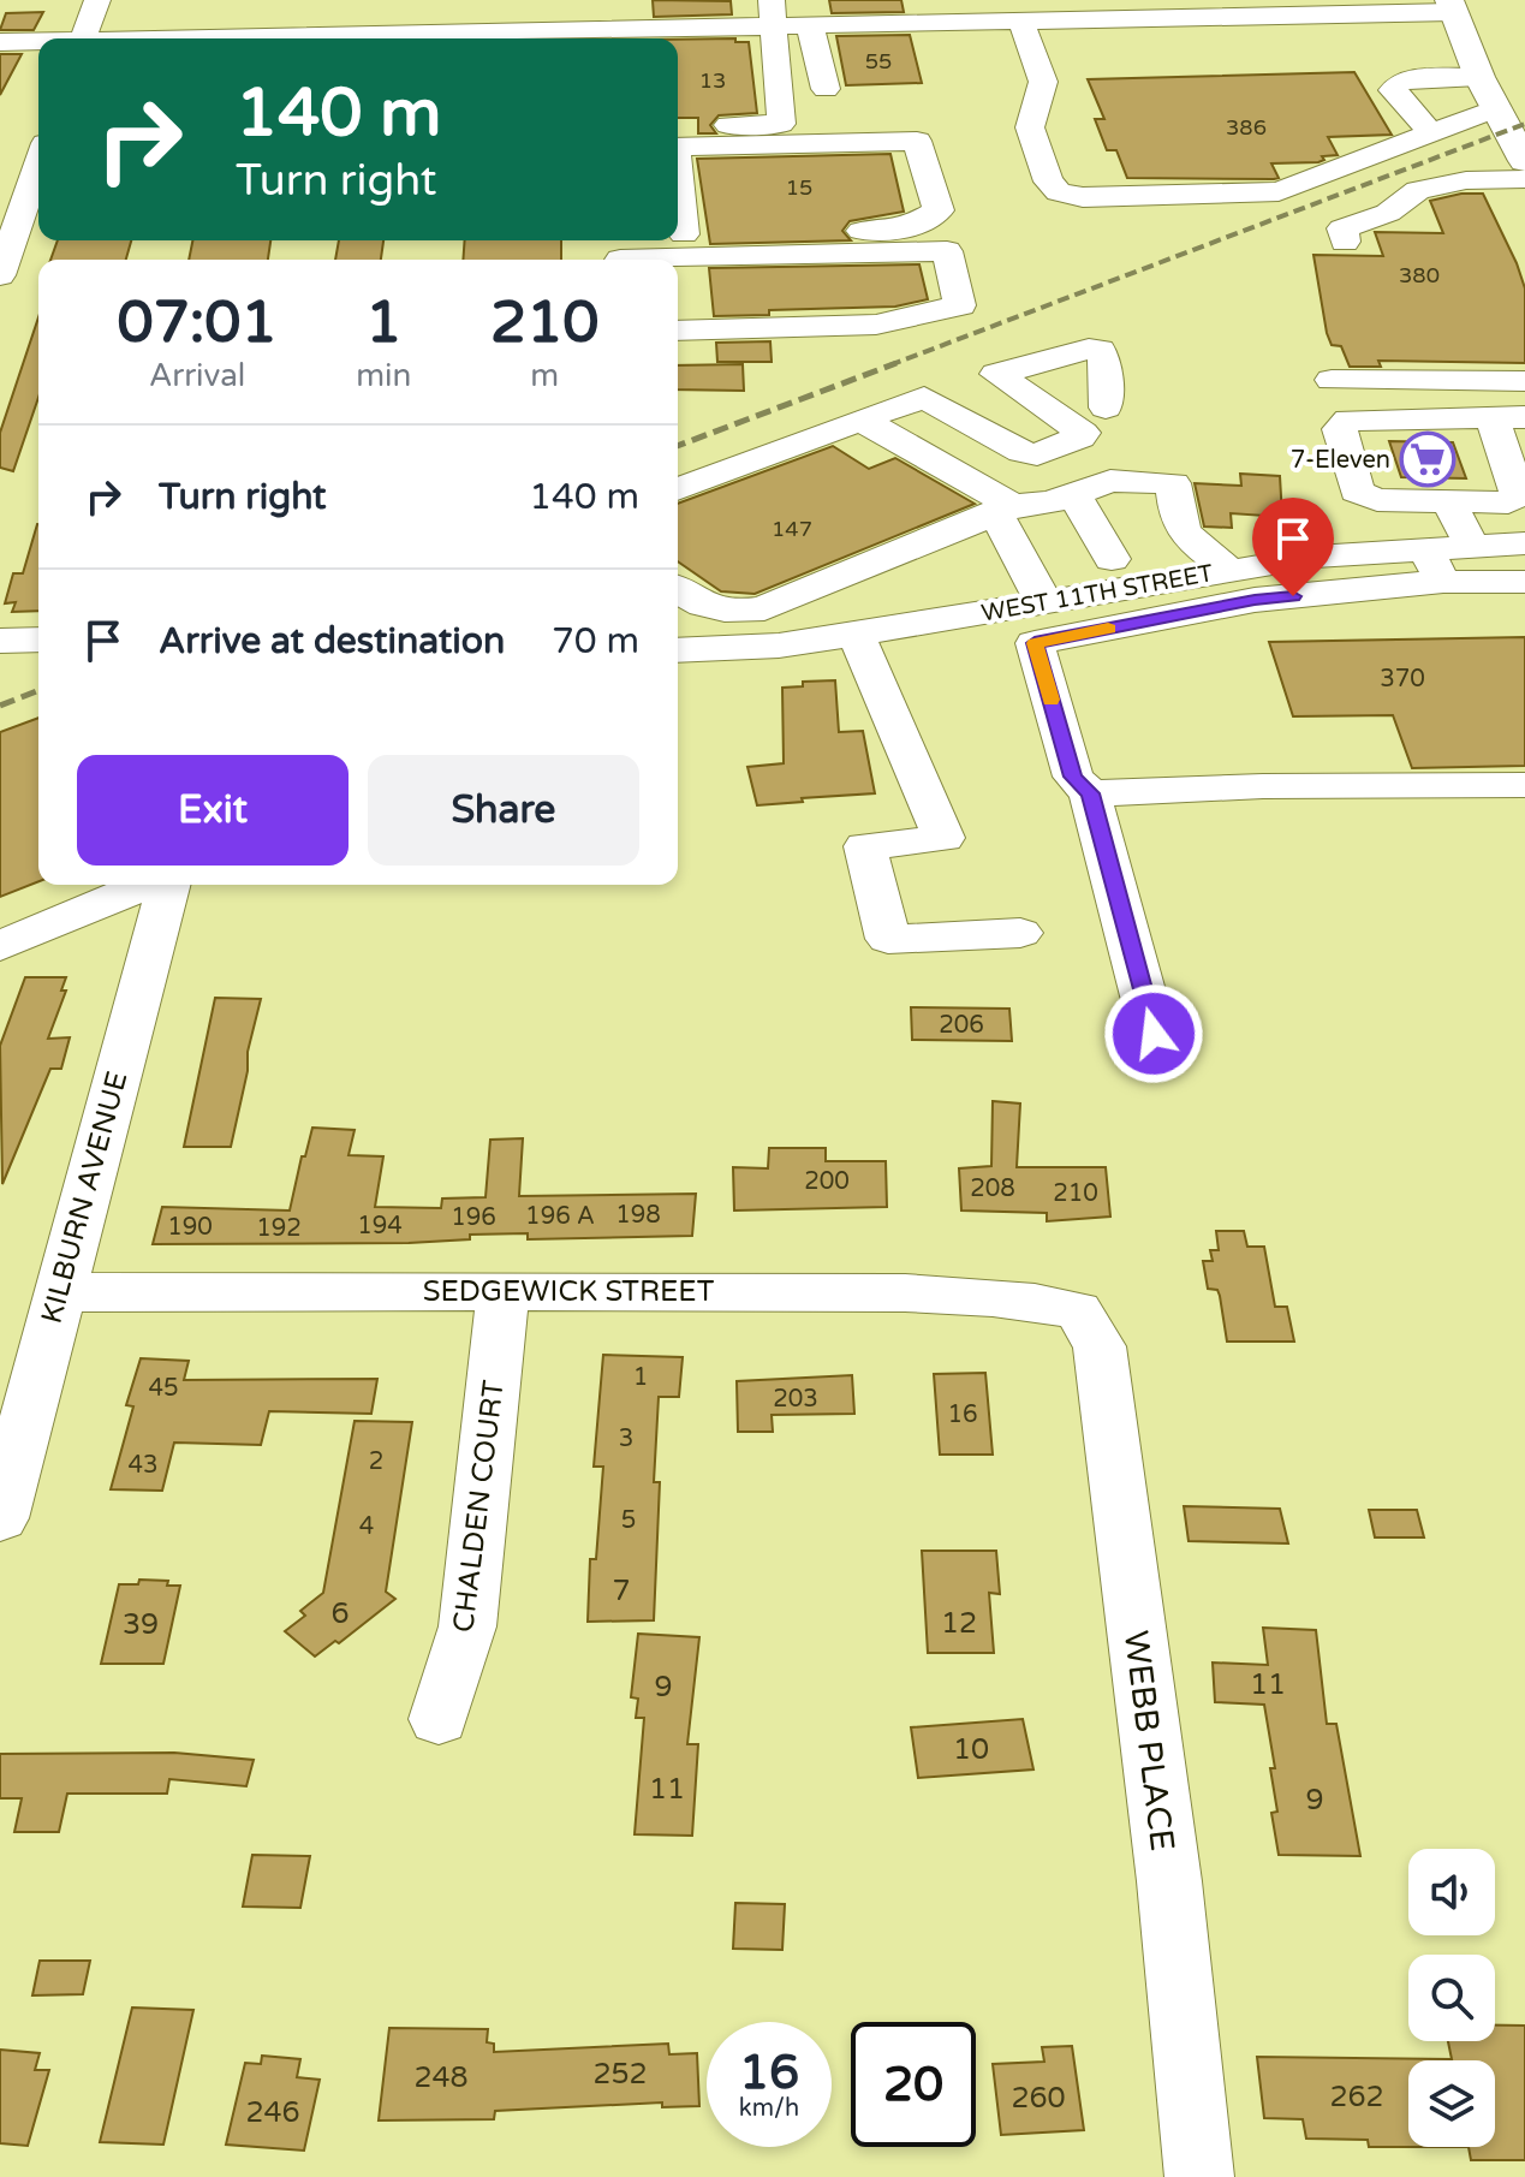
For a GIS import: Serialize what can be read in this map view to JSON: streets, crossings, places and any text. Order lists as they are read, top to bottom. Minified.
{"streets":{"street":["WEST 11TH STREET","KILBURN AVENUE","SEDGEWICK STREET","CHALDEN COURT","WEBB PLACE"]},"crossings":[["KILBURN AVENUE","SEDGEWICK STREET"],["SEDGEWICK STREET","CHALDEN COURT"],["SEDGEWICK STREET","WEBB PLACE"]],"places":{"supermarket":["7-Eleven"]},"house_numbers":["55","13","386","15","380","147","370","206","200","208","210","198","196 A","196","194","190","192","1","45","203","16","3","2","43","5","4","7","6","12","39","11","9","10","11","9","252","248","262","260","246"],"page":{"turn":["140 m","Turn right"],"eta":["07:01","Arrival","1","min","210","m"],"list":[{"name":"Turn right","value":"140 m"},{"name":"Arrive at destination","value":"70 m"}],"buttons":["Exit","Share"],"speed":"16 km/h","limit":"20"}}
